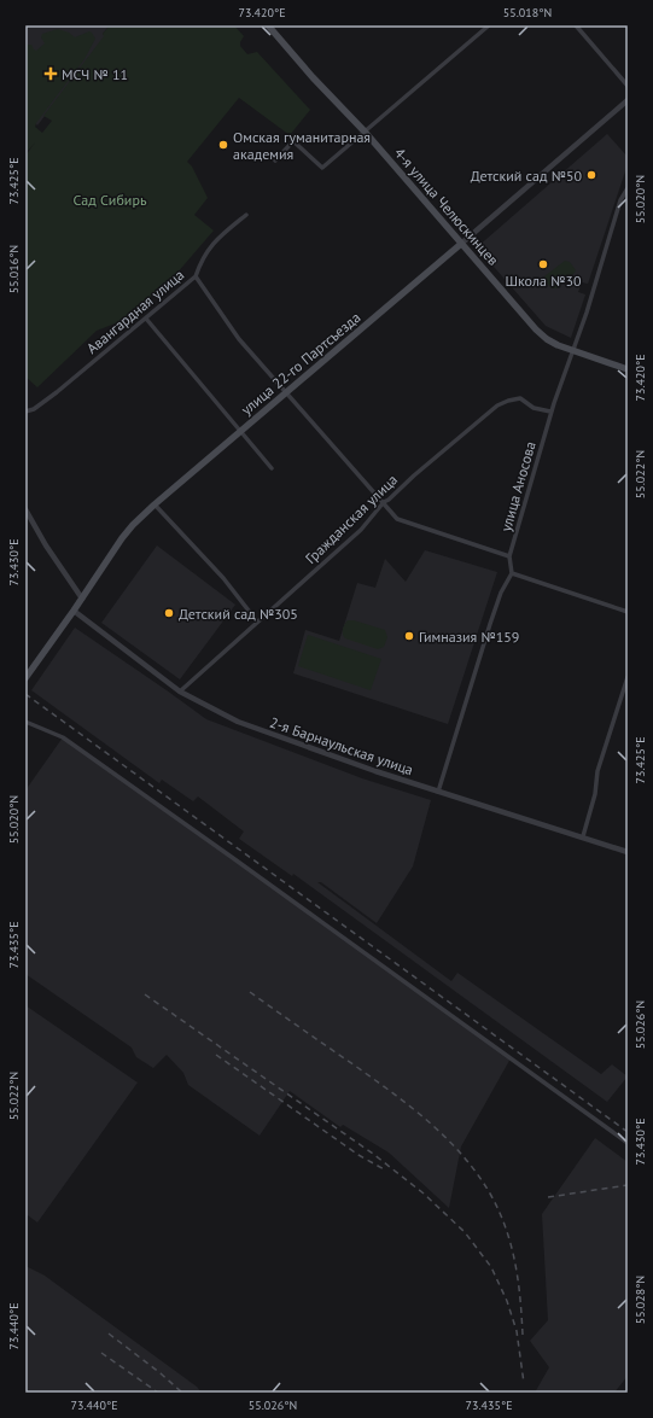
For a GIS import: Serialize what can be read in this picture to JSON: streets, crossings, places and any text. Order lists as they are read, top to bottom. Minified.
{"streets":{"main road":["4-я улица Челюскинцев","улица 22-го Партсъезда"],"street":["Авангардная улица","улица Аносова","Гражданская улица","2-я Барнаульская улица"]},"crossings":[["4-я улица Челюскинцев","улица 22-го Партсъезда"],["4-я улица Челюскинцев","улица Аносова"],["улица 22-го Партсъезда","2-я Барнаульская улица"],["улица Аносова","Гражданская улица"],["Гражданская улица","2-я Барнаульская улица"]],"parks":["Сад Сибирь"],"places":{"health":["МСЧ № 11"],"other":["Омская гуманитарная академия","Детский сад №50","Школа №30","Детский сад №305","Гимназия №159"]},"coordinates":["73.420°E","55.018°N","73.425°E","55.020°N","55.016°N","55.022°N","73.430°E","73.435°E","55.026°N","55.028°N","73.440°E"]}
